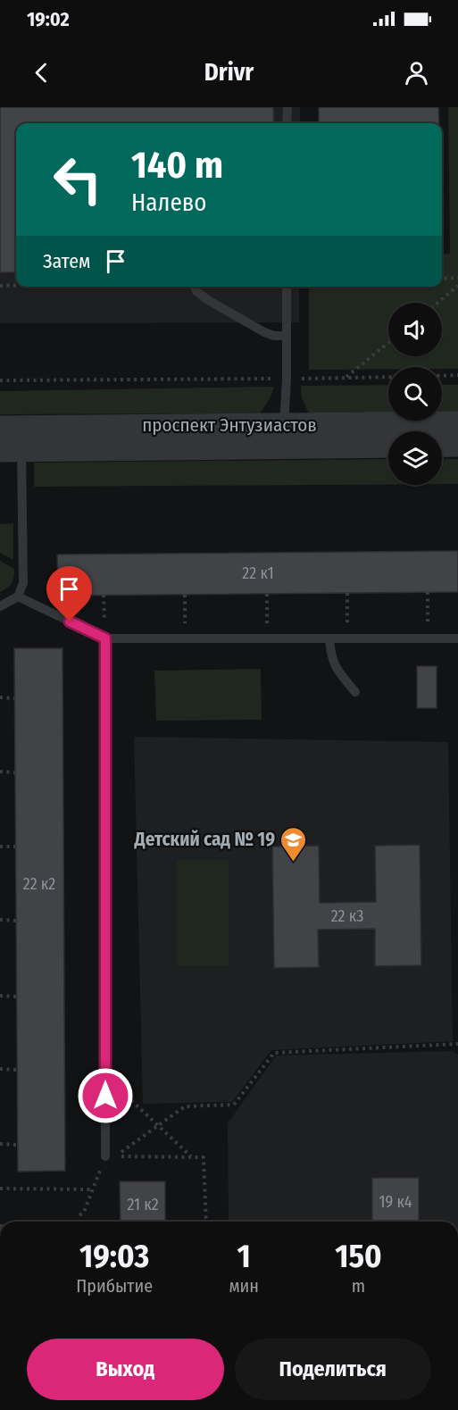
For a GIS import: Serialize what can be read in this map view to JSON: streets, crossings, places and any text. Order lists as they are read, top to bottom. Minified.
{"streets":{"street":["проспект Энтузиастов"]},"places":{"school or university":["Детский сад № 19"]},"house_numbers":["22 к1","22 к2","22 к3","19 к4","21 к2"],"page":{"status":"19:02","header":"Drivr","turn":["140 m","Налево"],"then":"Затем","eta":["19:03","Прибытие","1","мин","150","m"],"buttons":["Выход","Поделиться"]}}
